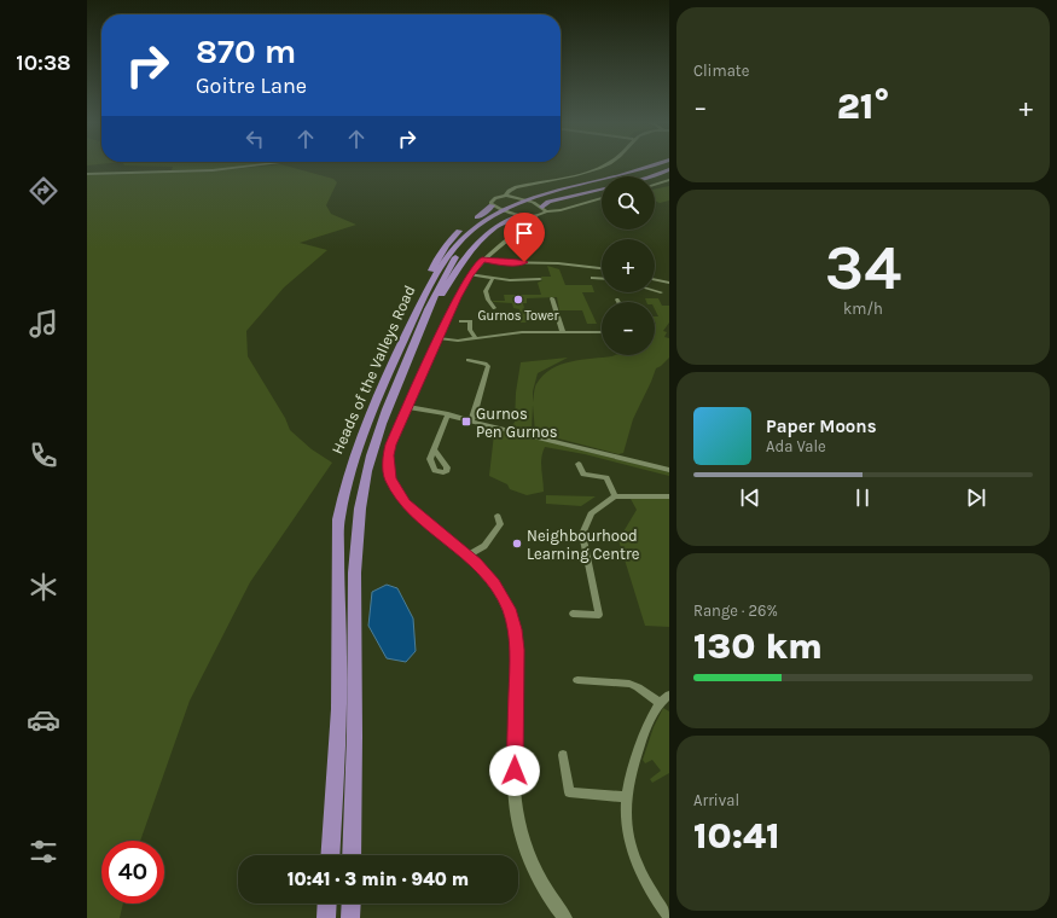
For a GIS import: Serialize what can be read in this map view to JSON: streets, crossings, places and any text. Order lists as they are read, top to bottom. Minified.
{"streets":{"highway":["Heads of the Valleys Road"]},"places":{"other":["Gurnos Tower","Neighbourhood Learning Centre"],"transit":["Gurnos Pen Gurnos"]},"page":{"tabs":"10:38","tile":["Climate",["34","km/h"],["Range · 26%","130 km"],["Arrival","10:41"]],"turn":["870 m","Goitre Lane"],"heat":["−","21°","+"],"map_buttons":["+","−"],"song":["Paper Moons","Ada Vale"],"limit":"40","trip":"10:41 · 3 min · 940 m"}}
